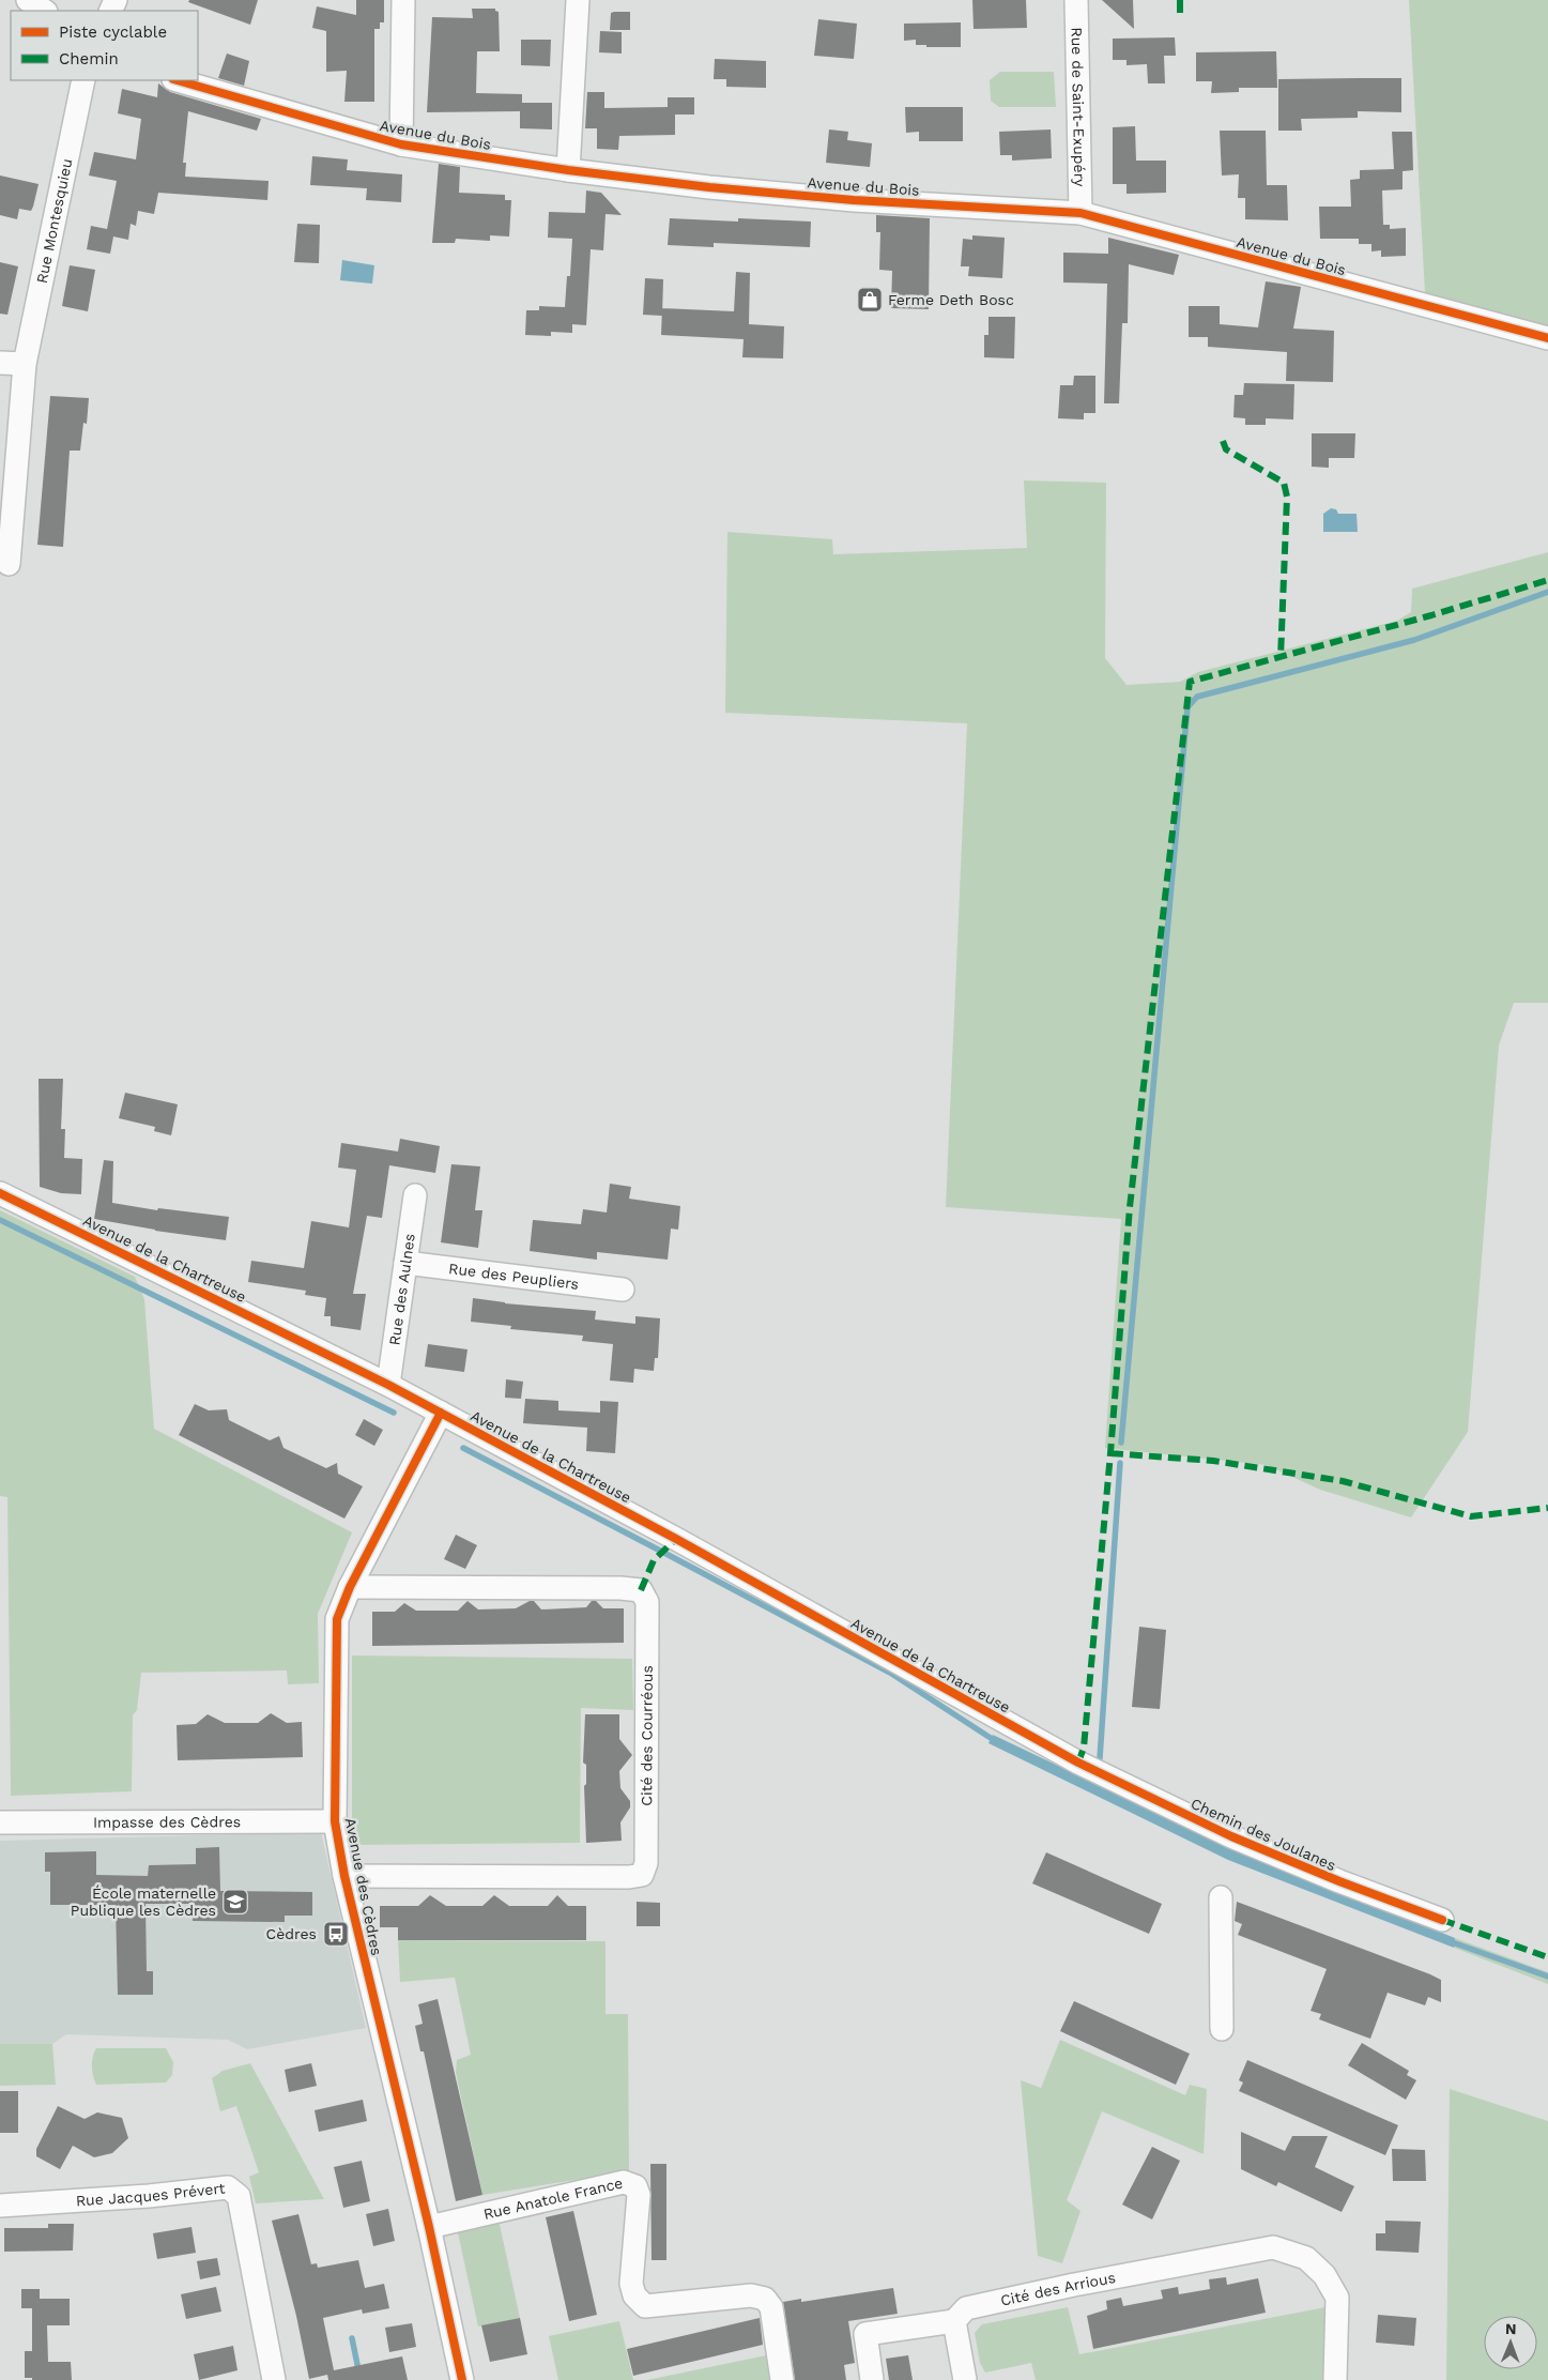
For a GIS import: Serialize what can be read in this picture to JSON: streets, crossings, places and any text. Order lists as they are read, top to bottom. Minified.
{"streets":{"street":["Rue de Saint-Exupéry","Avenue du Bois","Rue Montesquieu","Avenue de la Chartreuse","Rue des Peupliers","Rue des Aulnes","Cité des Courréous","Impasse des Cèdres","Chemin des Joulanes","Avenue des Cèdres","Rue Jacques Prévert","Rue Anatole France","Cité des Arrious"]},"crossings":[["Rue de Saint-Exupéry","Avenue du Bois"],["Avenue de la Chartreuse","Rue des Aulnes"],["Avenue de la Chartreuse","Chemin des Joulanes"],["Avenue de la Chartreuse","Avenue des Cèdres"],["Rue des Peupliers","Rue des Aulnes"],["Cité des Courréous","Avenue des Cèdres"],["Impasse des Cèdres","Avenue des Cèdres"],["Avenue des Cèdres","Rue Anatole France"]],"places":{"shop":["Ferme Deth Bosc"],"school or university":["École maternelle Publique les Cèdres"],"bus stop":["Cèdres"]},"legend":["Piste cyclable","Chemin"],"north":"top"}
